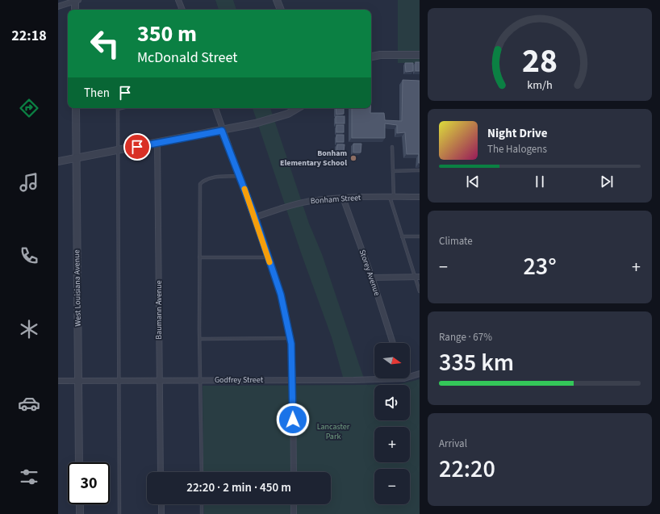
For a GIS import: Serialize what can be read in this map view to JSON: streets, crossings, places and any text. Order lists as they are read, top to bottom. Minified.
{"streets":{"street":["Bonham Street","Storey Avenue","West Louisiana Avenue","Baumann Avenue","Godfrey Street"]},"crossings":[["Bonham Street","Storey Avenue"],["West Louisiana Avenue","Godfrey Street"],["Baumann Avenue","Godfrey Street"]],"parks":["Lancaster Park"],"places":["Bonham Elementary School"],"north":"right","page":{"tabs":"22:18","turn":["350 m","McDonald Street"],"then":"Then","song":["Night Drive","The Halogens"],"tile":["Climate",["Range · 67%","335 km"],["Arrival","22:20"]],"heat":["−","23°","+"],"map_buttons":["+","−"],"limit":"30","trip":"22:20 · 2 min · 450 m","gauge":["28","km/h"]}}
